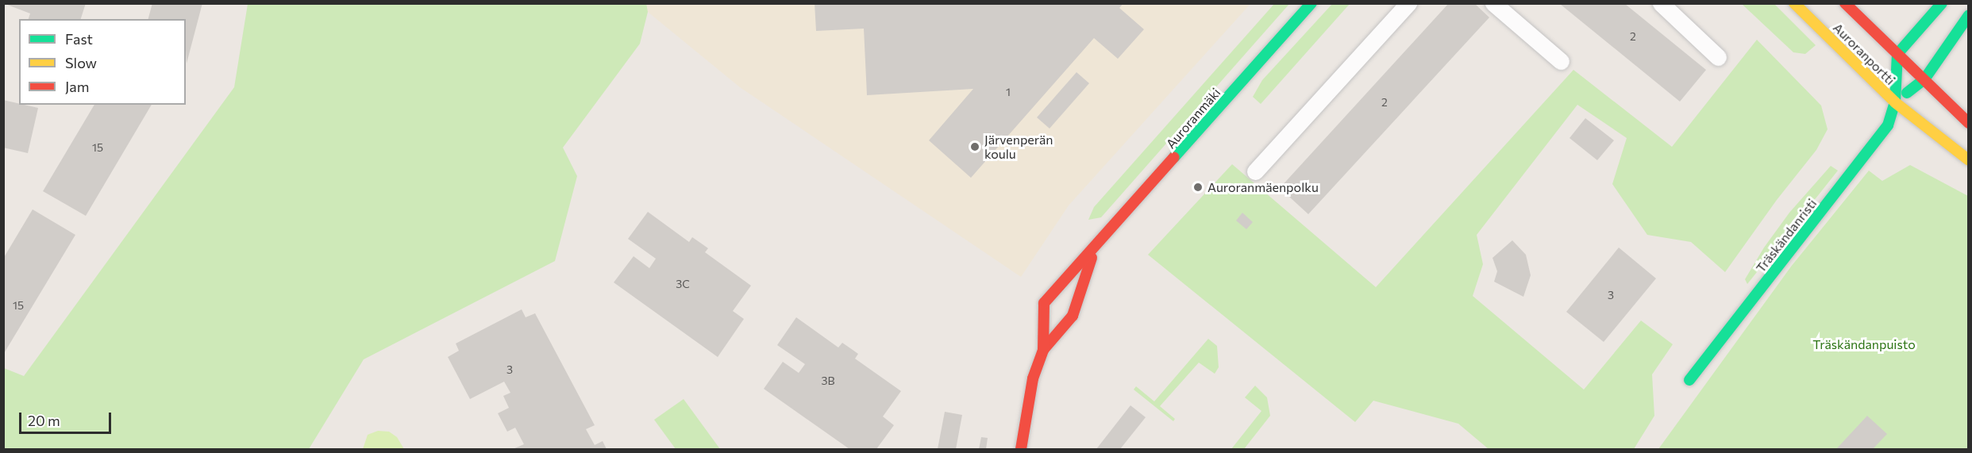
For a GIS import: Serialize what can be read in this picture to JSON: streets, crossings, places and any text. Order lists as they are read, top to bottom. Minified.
{"streets":{"main road":["Auroranportti","Auroranmäki","Träskändanristi"]},"crossings":[["Auroranportti","Träskändanristi"]],"parks":["Träskändanpuisto"],"places":["Järvenperän koulu","Auroranmäenpolku"],"house_numbers":["2","1","2","15","3C","3","15","3","3B"],"legend":["Fast","Slow","Jam"],"scale_bar":"20 m"}
